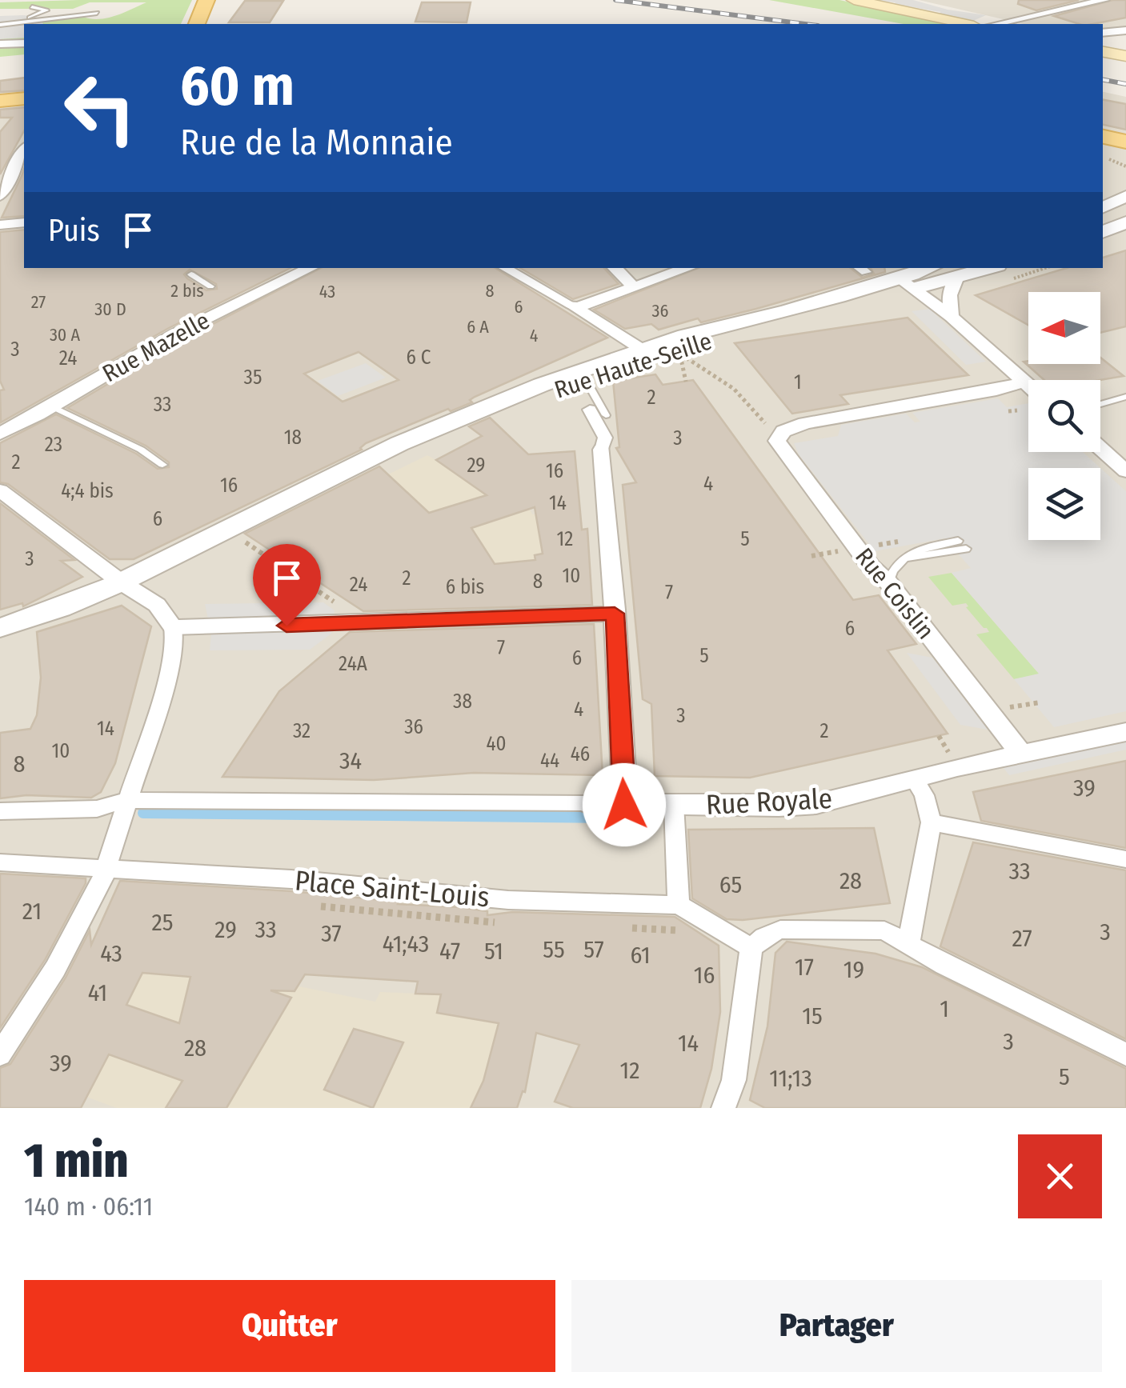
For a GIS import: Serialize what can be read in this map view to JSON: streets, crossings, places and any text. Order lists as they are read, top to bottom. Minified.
{"streets":{"street":["Rue Mazelle","Rue Haute-Seille","Rue Coislin","Rue Royale","Place Saint-Louis"]},"crossings":[["Rue Coislin","Rue Royale"]],"house_numbers":["2 bis","8","43","27","6","30 D","36","6 A","30 A","4","3","6 C","24","35","1","2","33","18","3","23","2","29","16","4","16","4;4 bis","14","6","12","5","3","10","2","8","24","6 bis","7","6","7","5","6","24A","38","4","3","36","14","32","2","40","10","46","34","44","8","39","33","28","65","21","25","29","33","3","37","27","41;43","55","57","47","51","43","61","17","19","16","41","1","15","3","14","28","39","12","5","11;13"],"north":"left","page":{"turn":["60 m","Rue de la Monnaie"],"then":"Puis","heading":["1 min","140 m · 06:11"],"buttons":["Quitter","Partager"]}}
